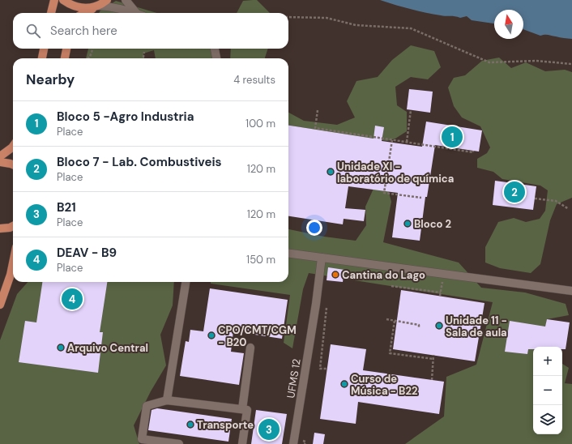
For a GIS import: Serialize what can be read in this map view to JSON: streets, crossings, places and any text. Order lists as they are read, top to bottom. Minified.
{"streets":{"lane":["UFMS 12"]},"places":["Unidade XI - laboratório de química","Bloco 2","Cantina do Lago","Unidade 11 - Sala de aula","CPO/CMT/CGM - B20","Arquivo Central","Curso de Música - B22","Transporte"],"north":"top","page":{"search":"Search here","heading":["Nearby","4 results"],"list":[{"mark":"1","name":"Bloco 5 -Agro Industria","note":"Place","value":"100 m"},{"mark":"2","name":"Bloco 7 - Lab. Combustiveis","note":"Place","value":"120 m"},{"mark":"3","name":"B21","note":"Place","value":"120 m"},{"mark":"4","name":"DEAV - B9","note":"Place","value":"150 m"}],"pins":["1","2","4","3"],"map_buttons":["+","−"]}}
